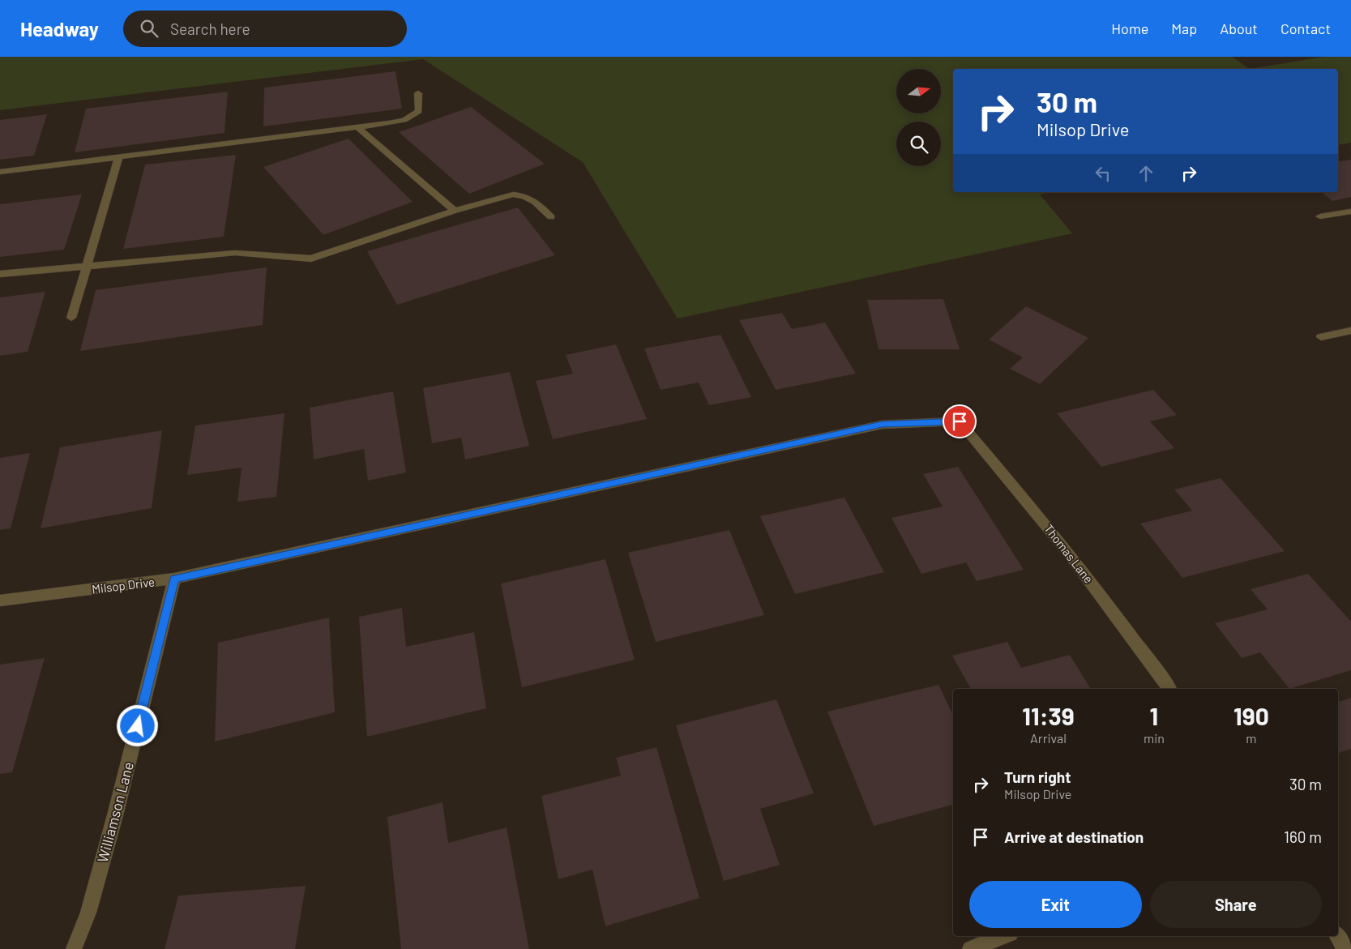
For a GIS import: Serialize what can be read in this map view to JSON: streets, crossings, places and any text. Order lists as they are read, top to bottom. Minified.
{"streets":{"street":["Thomas Lane","Milsop Drive","Williamson Lane"]},"crossings":[["Thomas Lane","Milsop Drive"],["Milsop Drive","Williamson Lane"]],"north":"right","page":{"header":"Headway","search":"Search here","nav":["Home","Map","About","Contact"],"turn":["30 m","Milsop Drive"],"eta":["11:39","Arrival","1","min","190","m"],"list":[{"name":"Turn right","note":"Milsop Drive","value":"30 m"},{"name":"Arrive at destination","value":"160 m"}],"buttons":["Exit","Share"]}}
